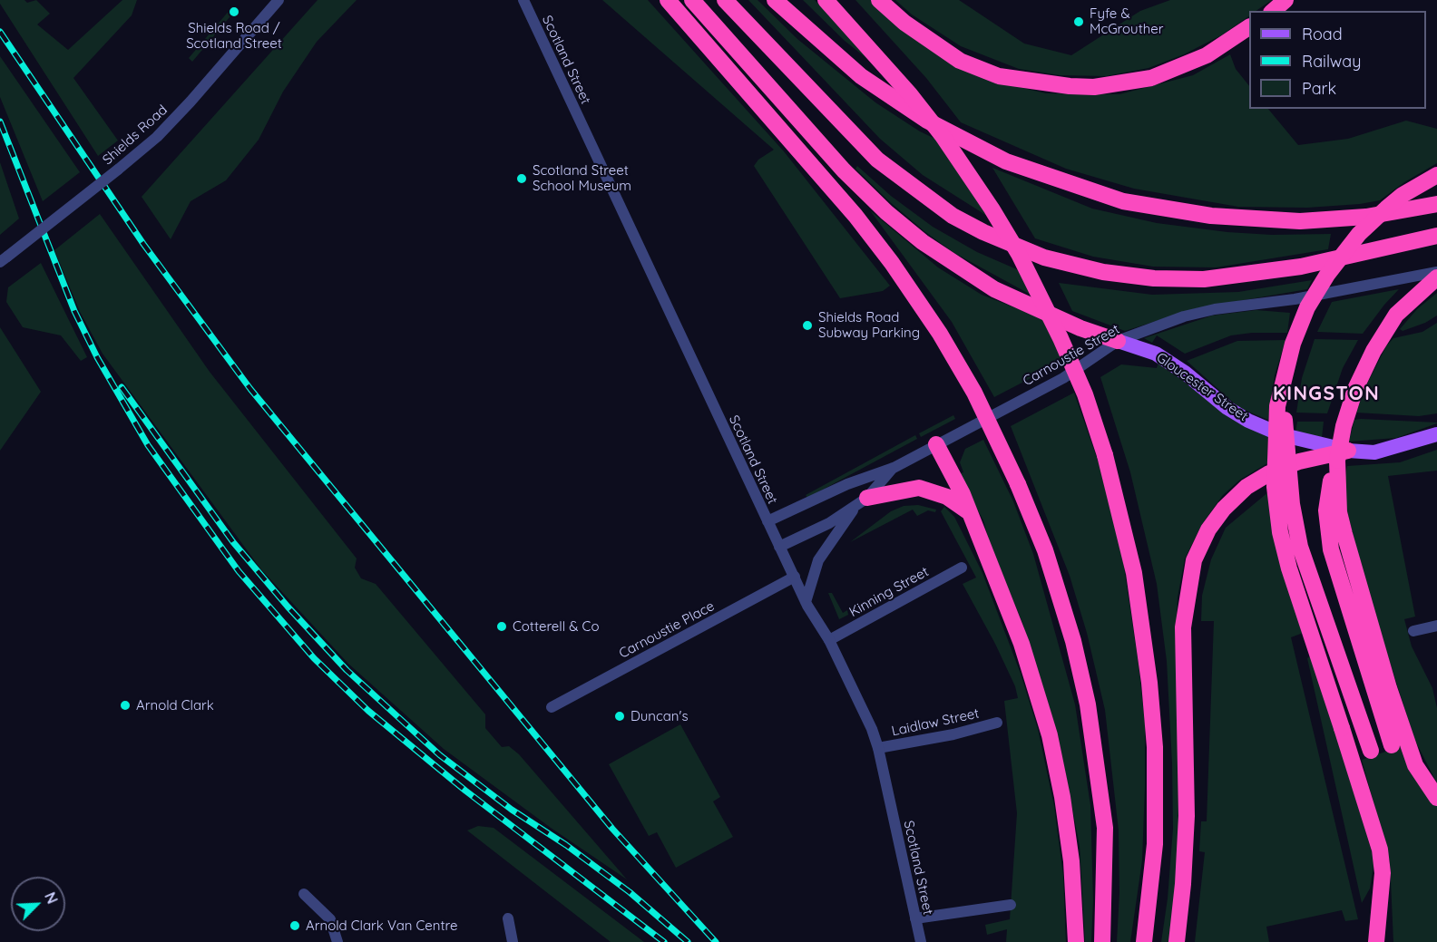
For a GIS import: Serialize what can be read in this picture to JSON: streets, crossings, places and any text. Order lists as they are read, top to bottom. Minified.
{"streets":{"main road":["Gloucester Street"],"street":["Scotland Street","Shields Road","Carnoustie Street","Kinning Street","Carnoustie Place","Laidlaw Street"]},"crossings":[["Scotland Street","Carnoustie Street"],["Scotland Street","Kinning Street"],["Scotland Street","Carnoustie Place"],["Scotland Street","Laidlaw Street"],["Carnoustie Street","Gloucester Street"]],"districts":["KINGSTON"],"places":["Shields Road / Scotland Street","Fyfe & McGrouther","Scotland Street School Museum","Shields Road Subway Parking","Cotterell & Co","Arnold Clark","Duncan's","Arnold Clark Van Centre"],"legend":["Road","Railway","Park"],"north":"top right"}
